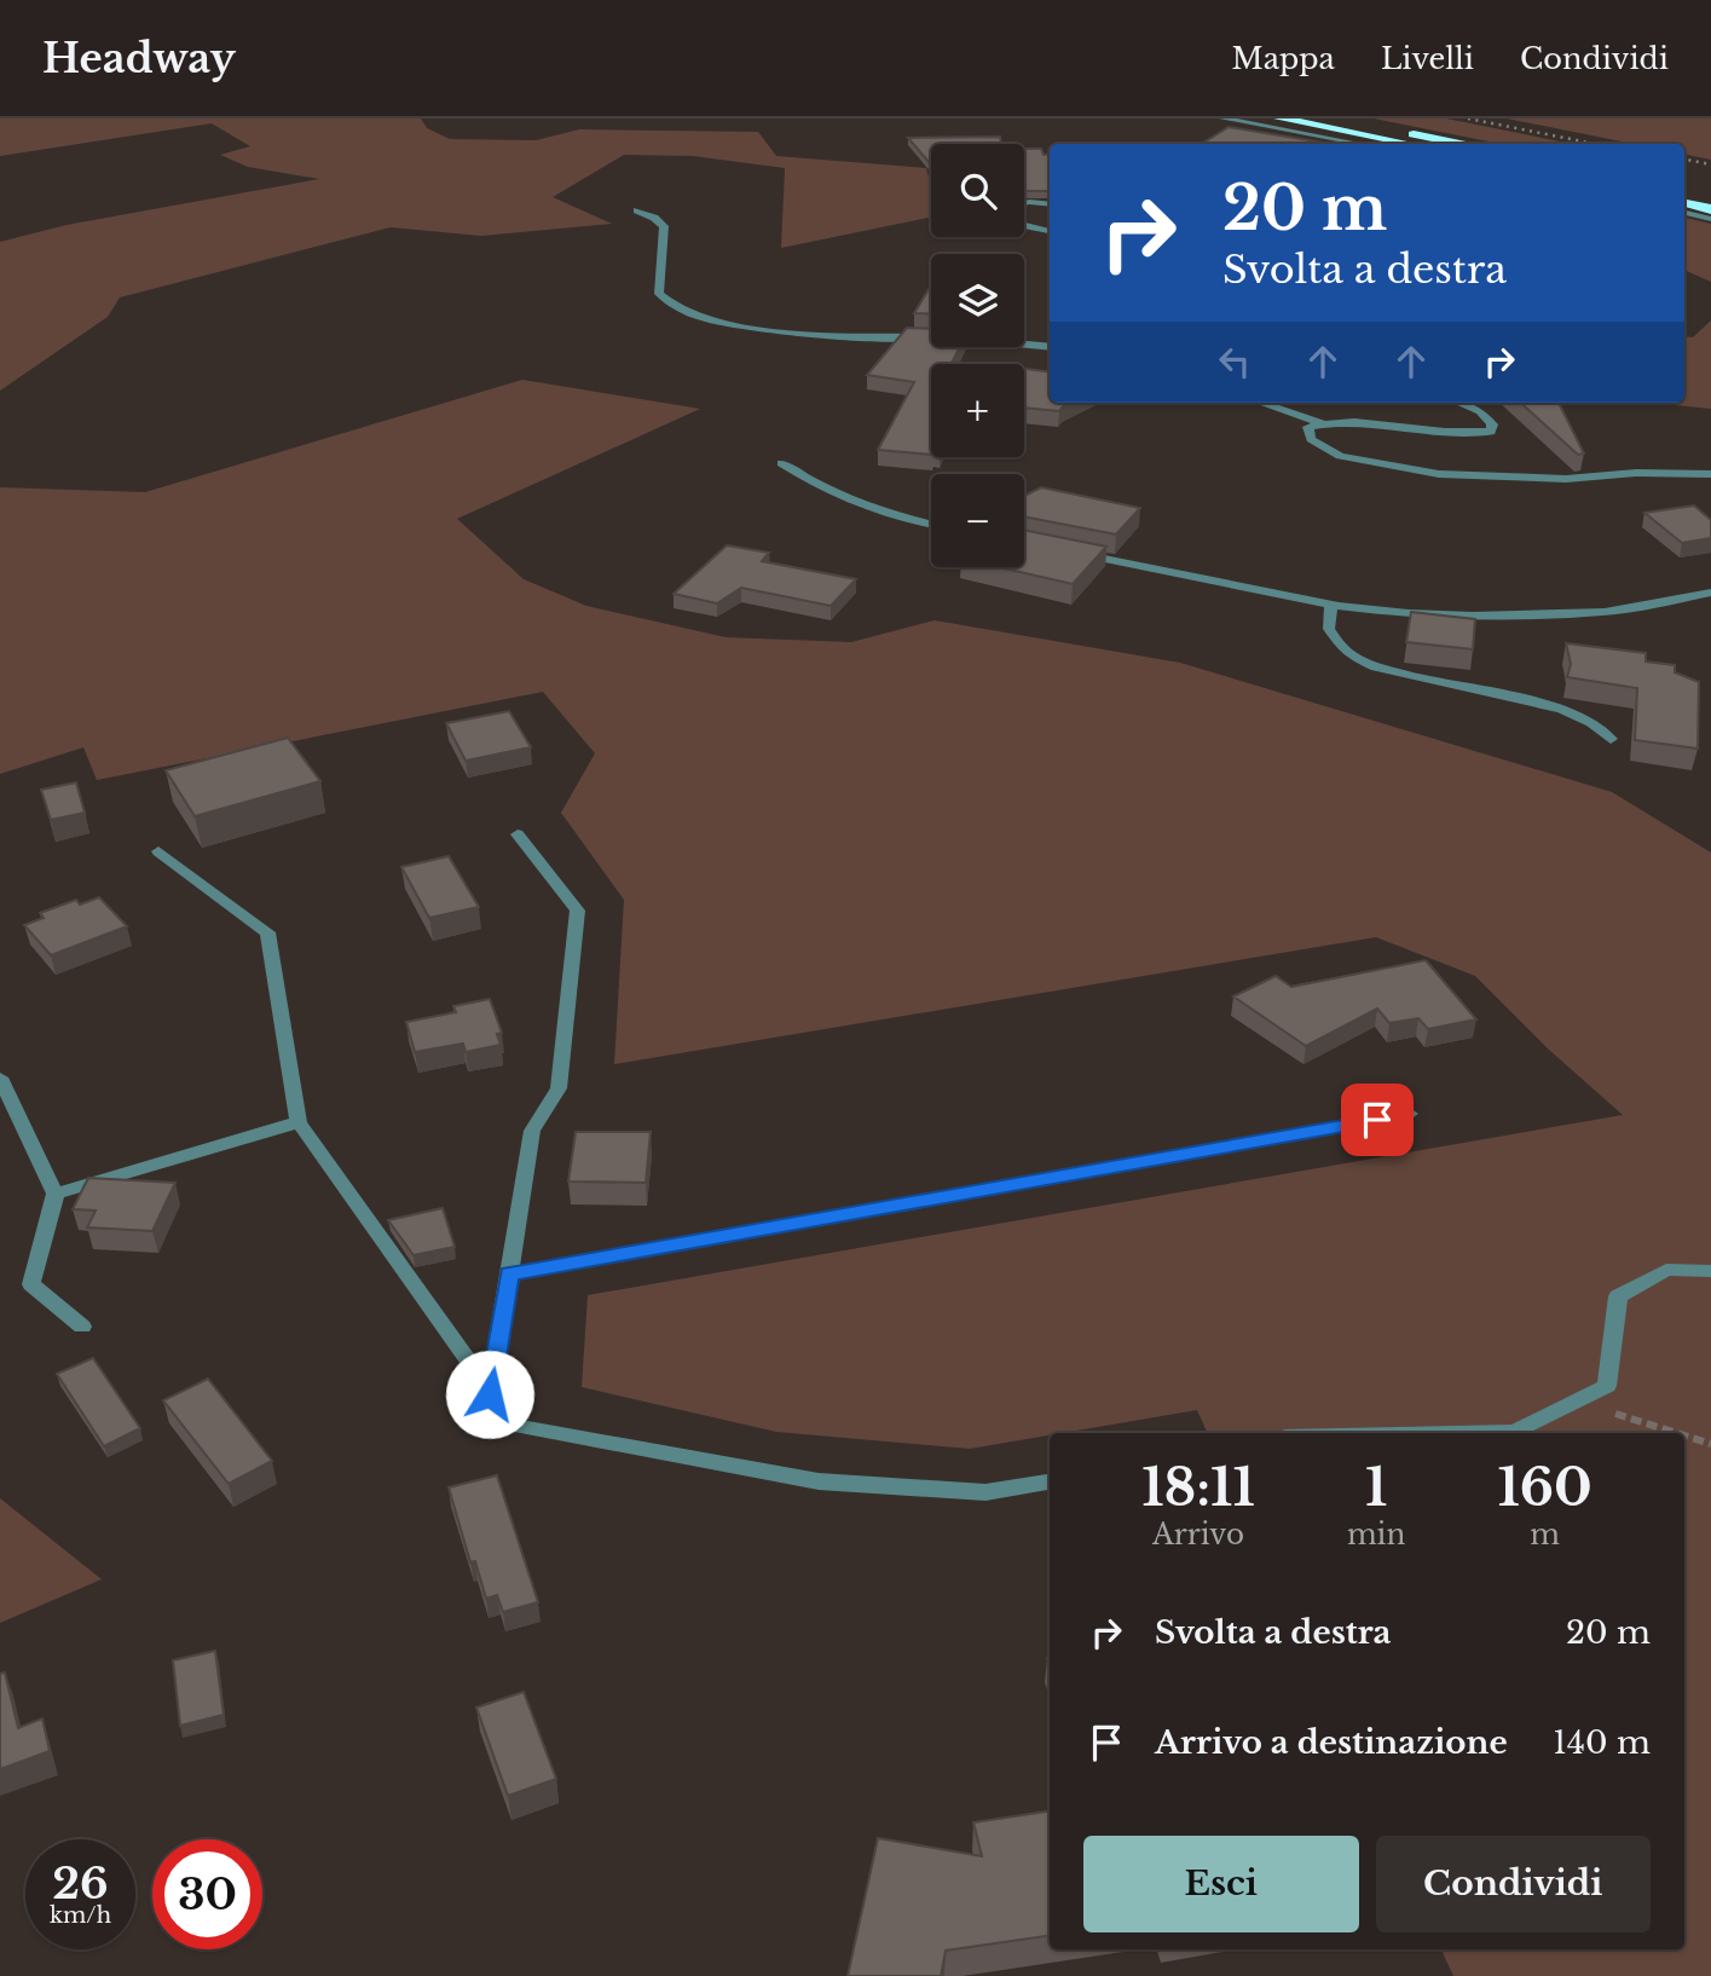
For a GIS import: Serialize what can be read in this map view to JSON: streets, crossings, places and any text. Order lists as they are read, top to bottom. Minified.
{"page":{"header":"Headway","nav":["Mappa","Livelli","Condividi"],"map_buttons":["+","−"],"turn":["20 m","Svolta a destra"],"eta":["18:11","Arrivo","1","min","160","m"],"list":[{"name":"Svolta a destra","value":"20 m"},{"name":"Arrivo a destinazione","value":"140 m"}],"buttons":["Esci","Condividi"],"speed":"26 km/h","limit":"30"}}
